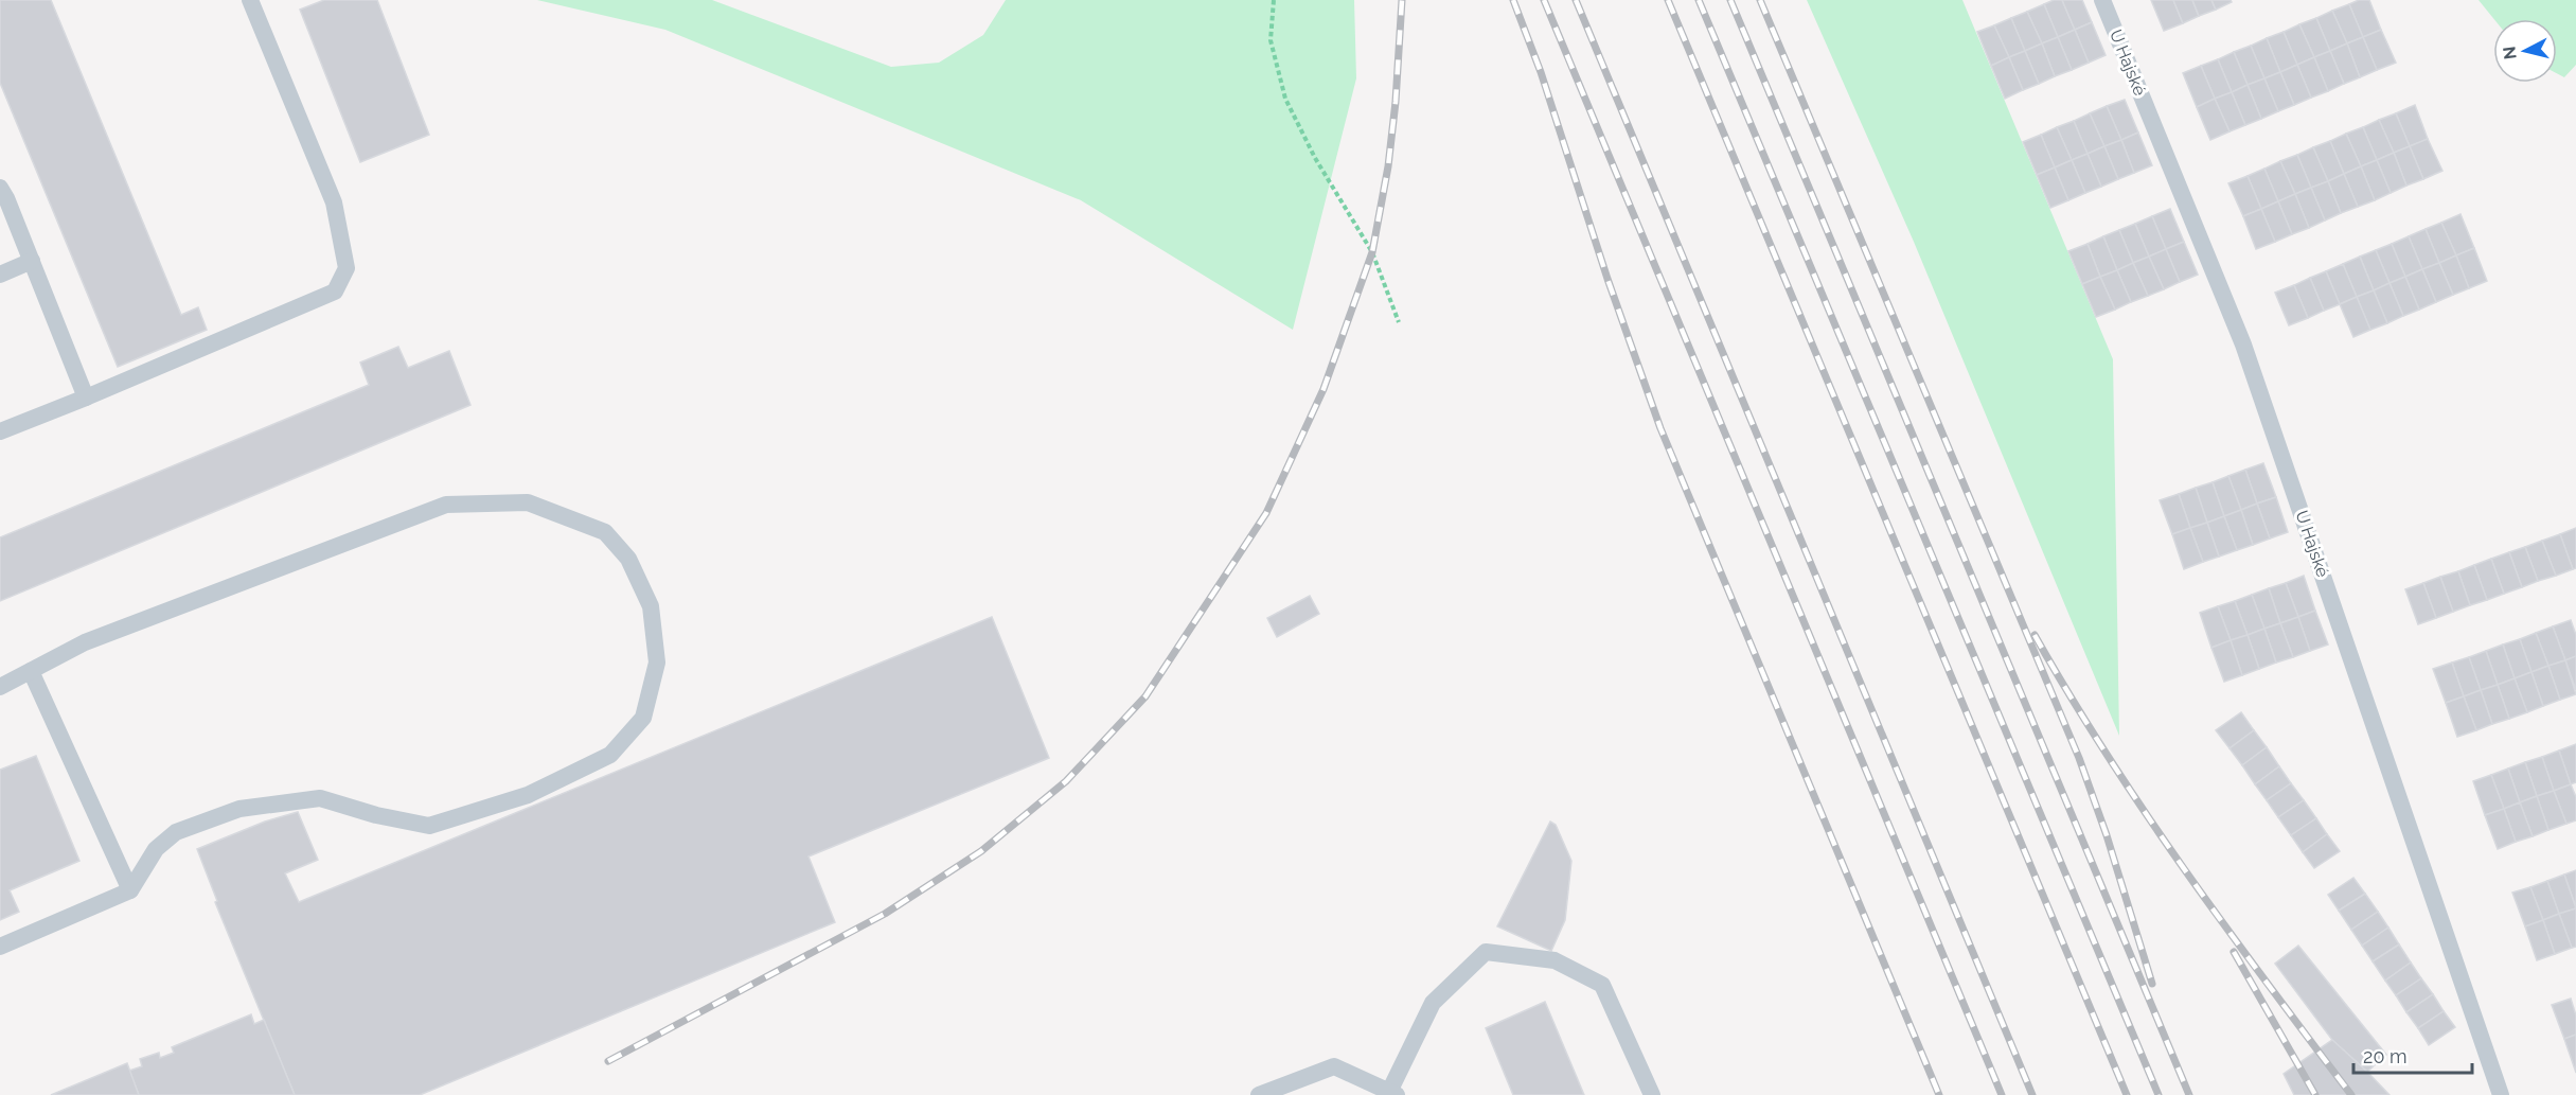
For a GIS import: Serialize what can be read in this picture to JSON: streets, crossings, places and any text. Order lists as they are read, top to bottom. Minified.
{"streets":{"lane":["U Hajské"]},"scale_bar":"20 m","north":"left"}
